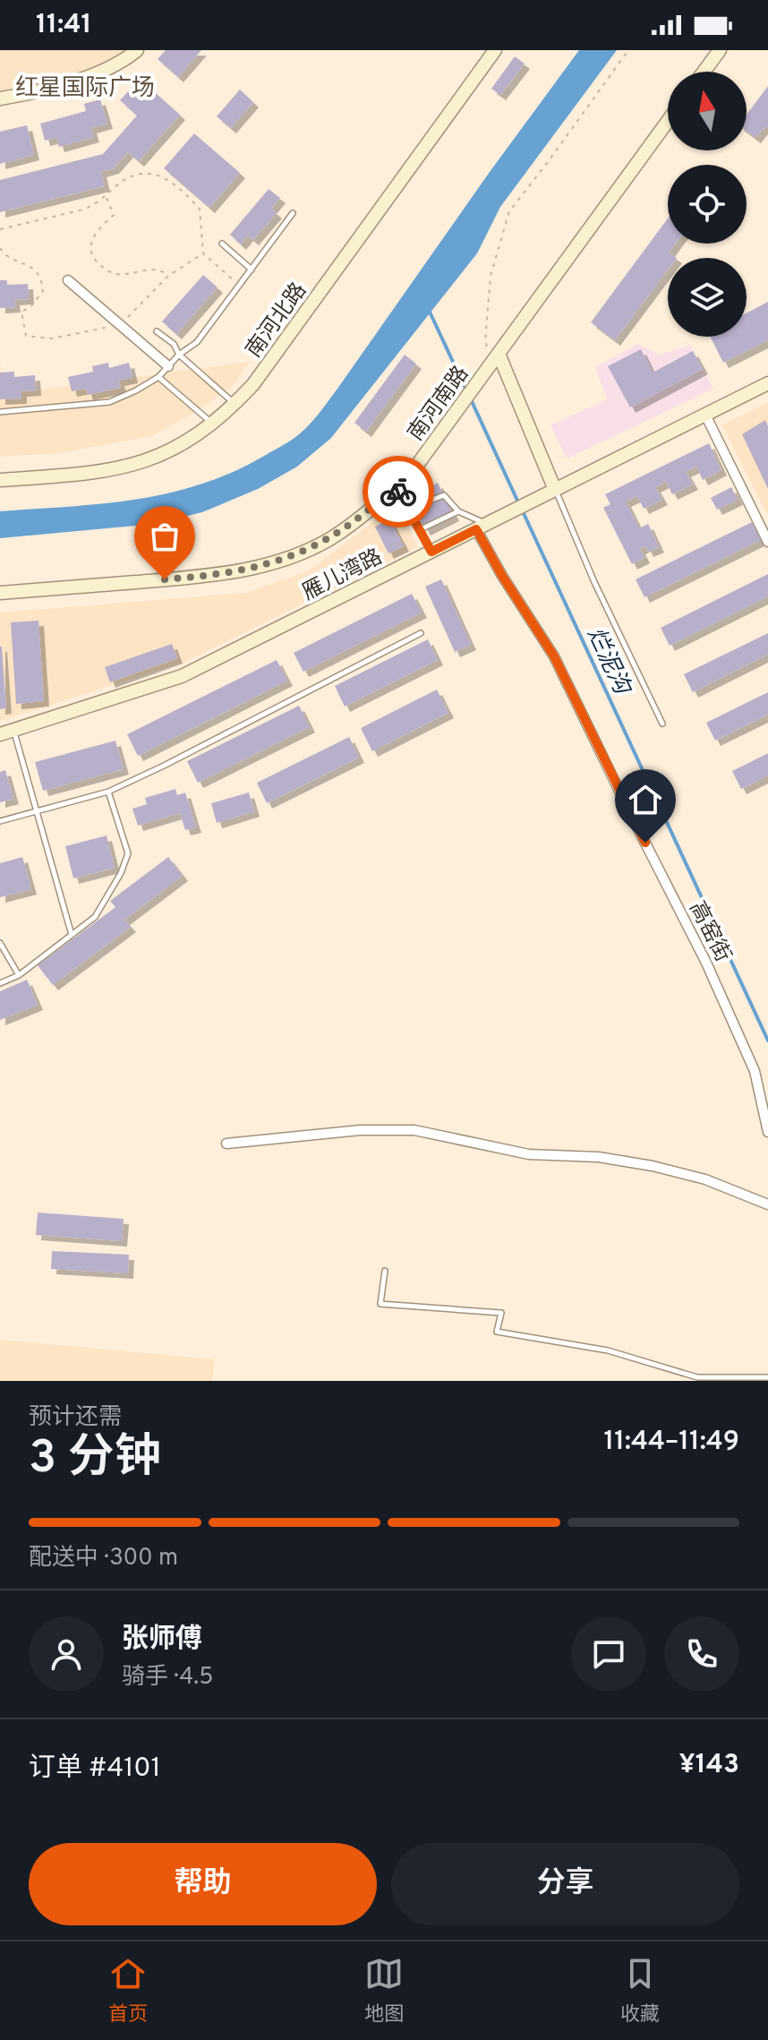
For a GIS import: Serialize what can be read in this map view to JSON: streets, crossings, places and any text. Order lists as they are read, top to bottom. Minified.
{"streets":{"street":["南河北路","南河南路","雁儿湾路","高窑街"]},"crossings":[["雁儿湾路","高窑街"]],"districts":["红星国际广场"],"water":["烂泥沟"],"north":"top","page":{"status":"11:41","heading":["3 分钟","预计还需","11:44–11:49"],"panel":["张师傅","骑手 · 4.5","订单 #4101","¥143"],"bar":"配送中 · 300 m","buttons":["帮助","分享"],"tabs":["首页","地图","收藏"]}}
